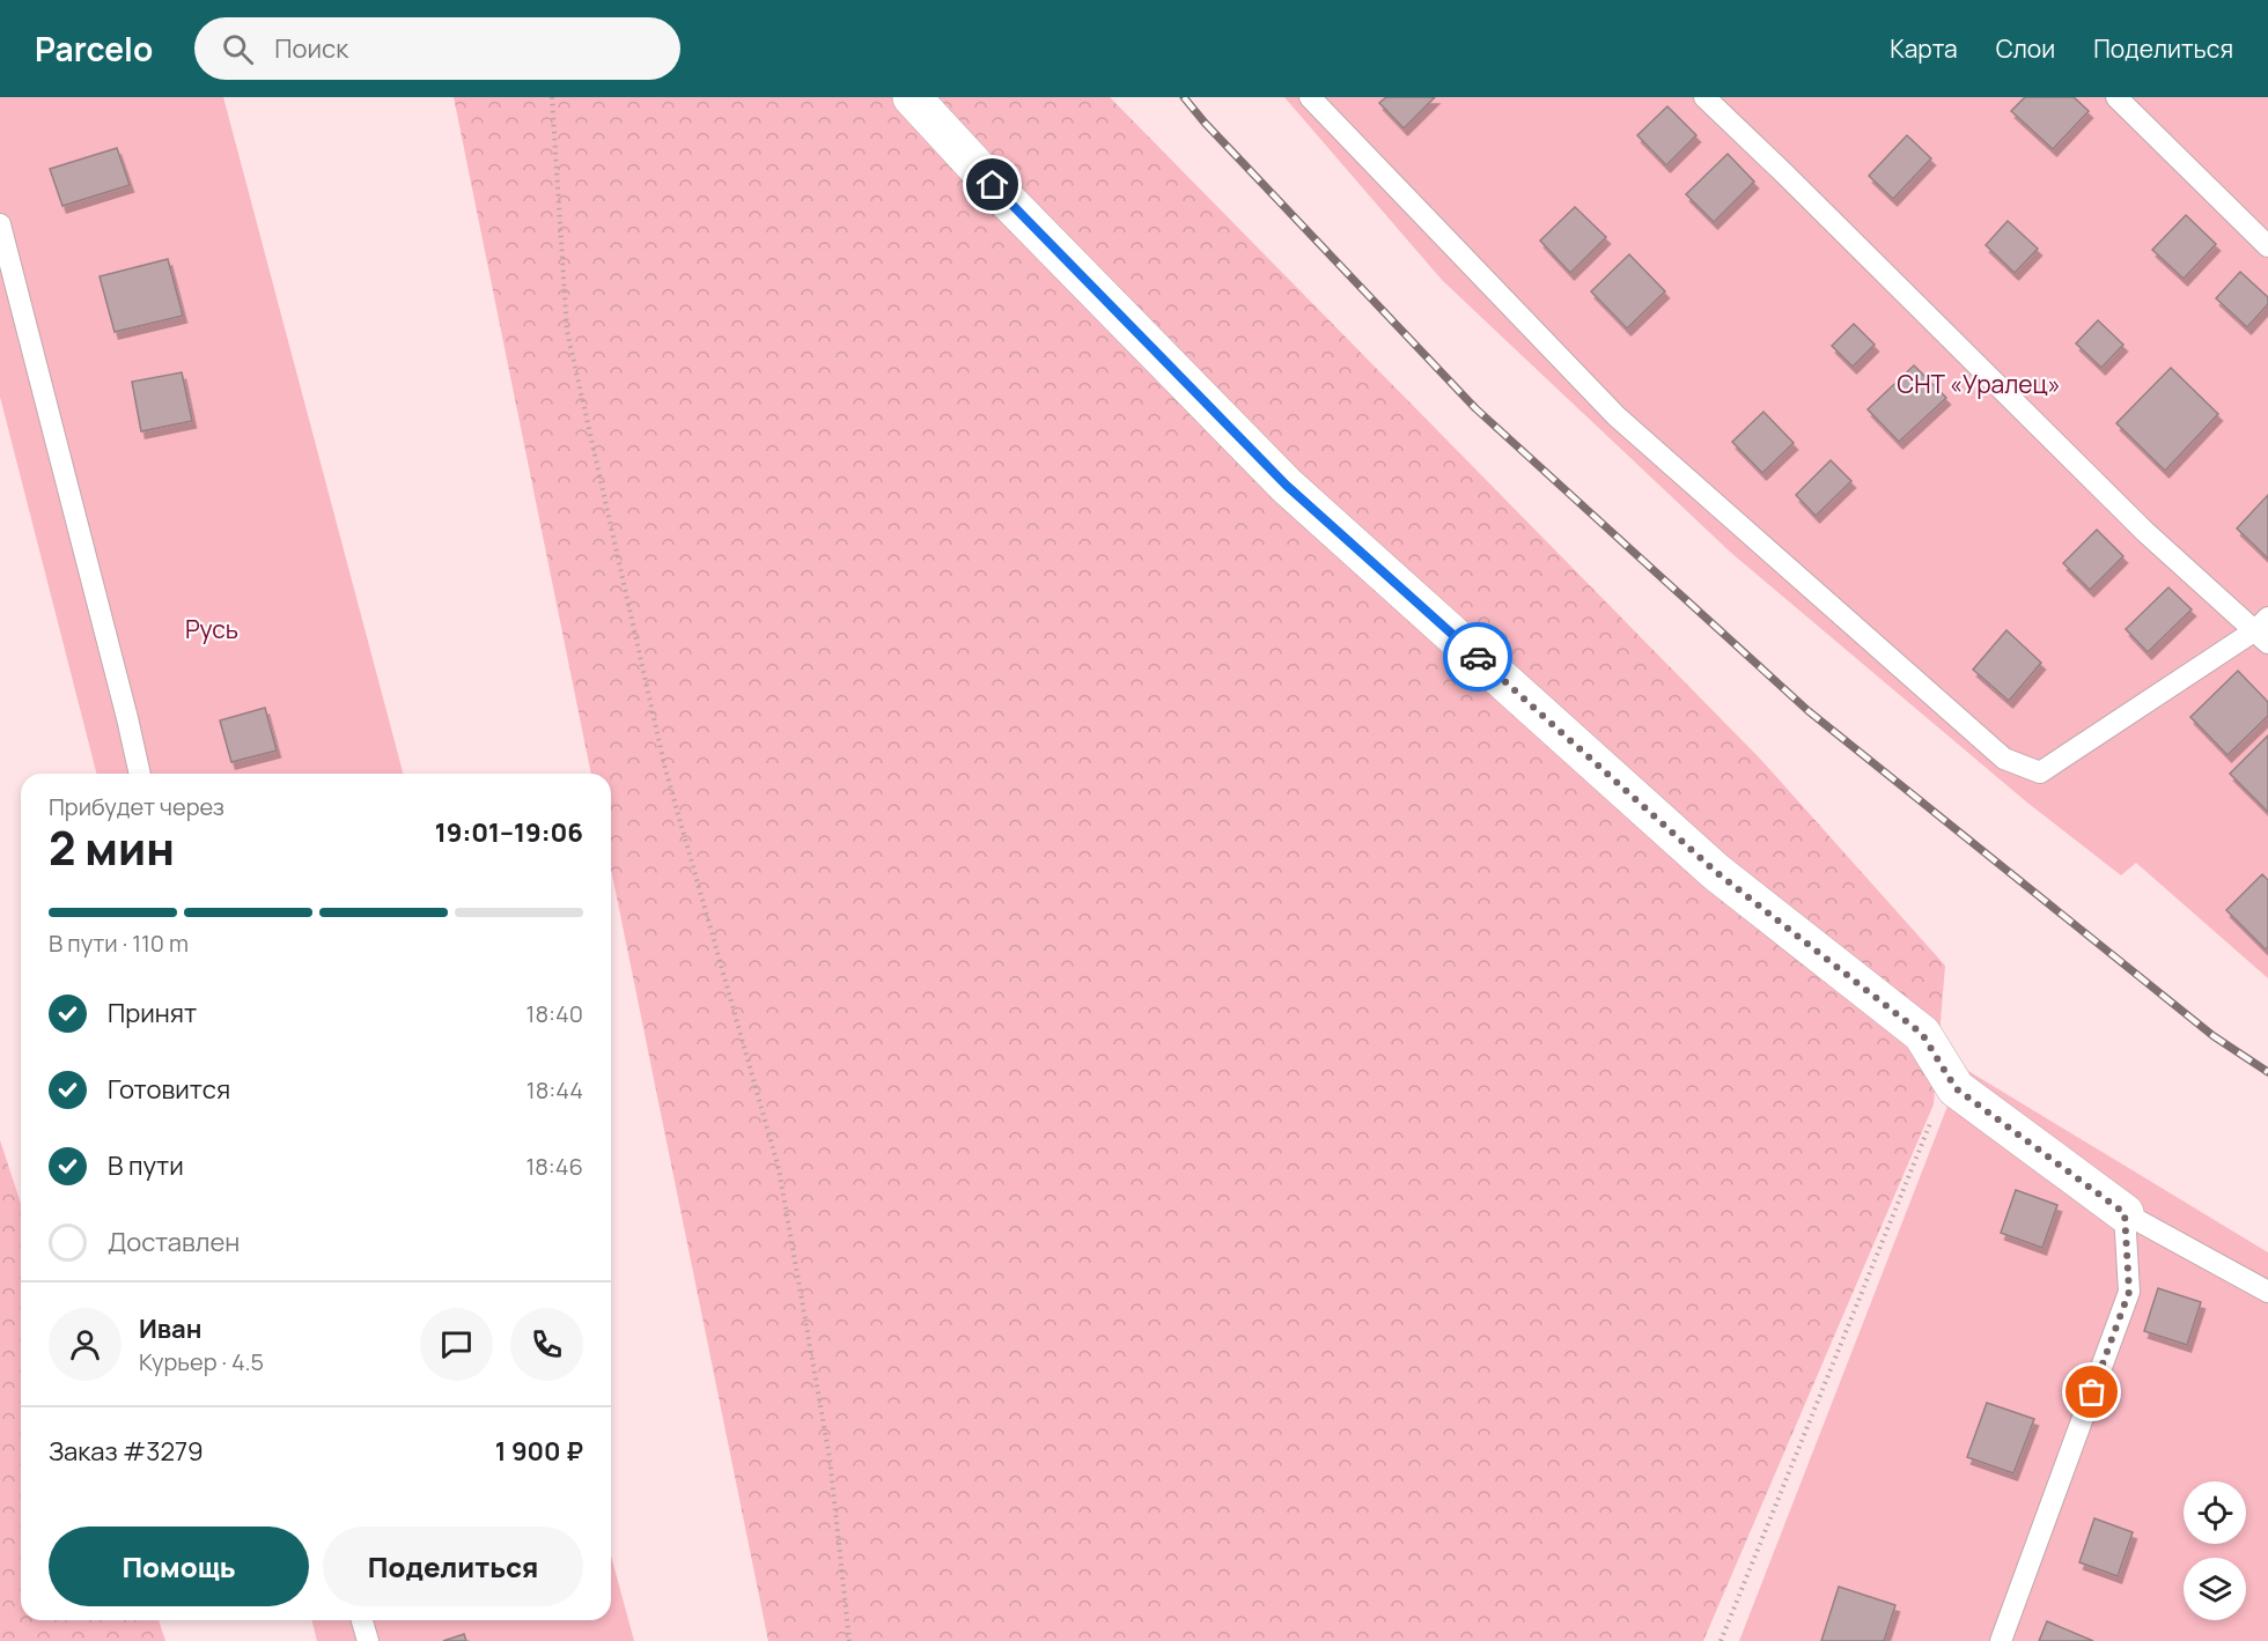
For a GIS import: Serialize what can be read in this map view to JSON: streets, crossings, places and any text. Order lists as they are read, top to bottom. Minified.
{"parks":["СНТ «Уралец»","Русь"],"page":{"header":"Parcelo","search":"Поиск","nav":["Карта","Слои","Поделиться"],"heading":["2 мин","Прибудет через","19:01–19:06"],"panel":["Иван","Курьер · 4.5","Заказ #3279","1 900 ₽"],"bar":"В пути · 110 m","list":[["Принят","18:40"],["Готовится","18:44"],["В пути","18:46"],"Доставлен"],"buttons":["Помощь","Поделиться"]}}
